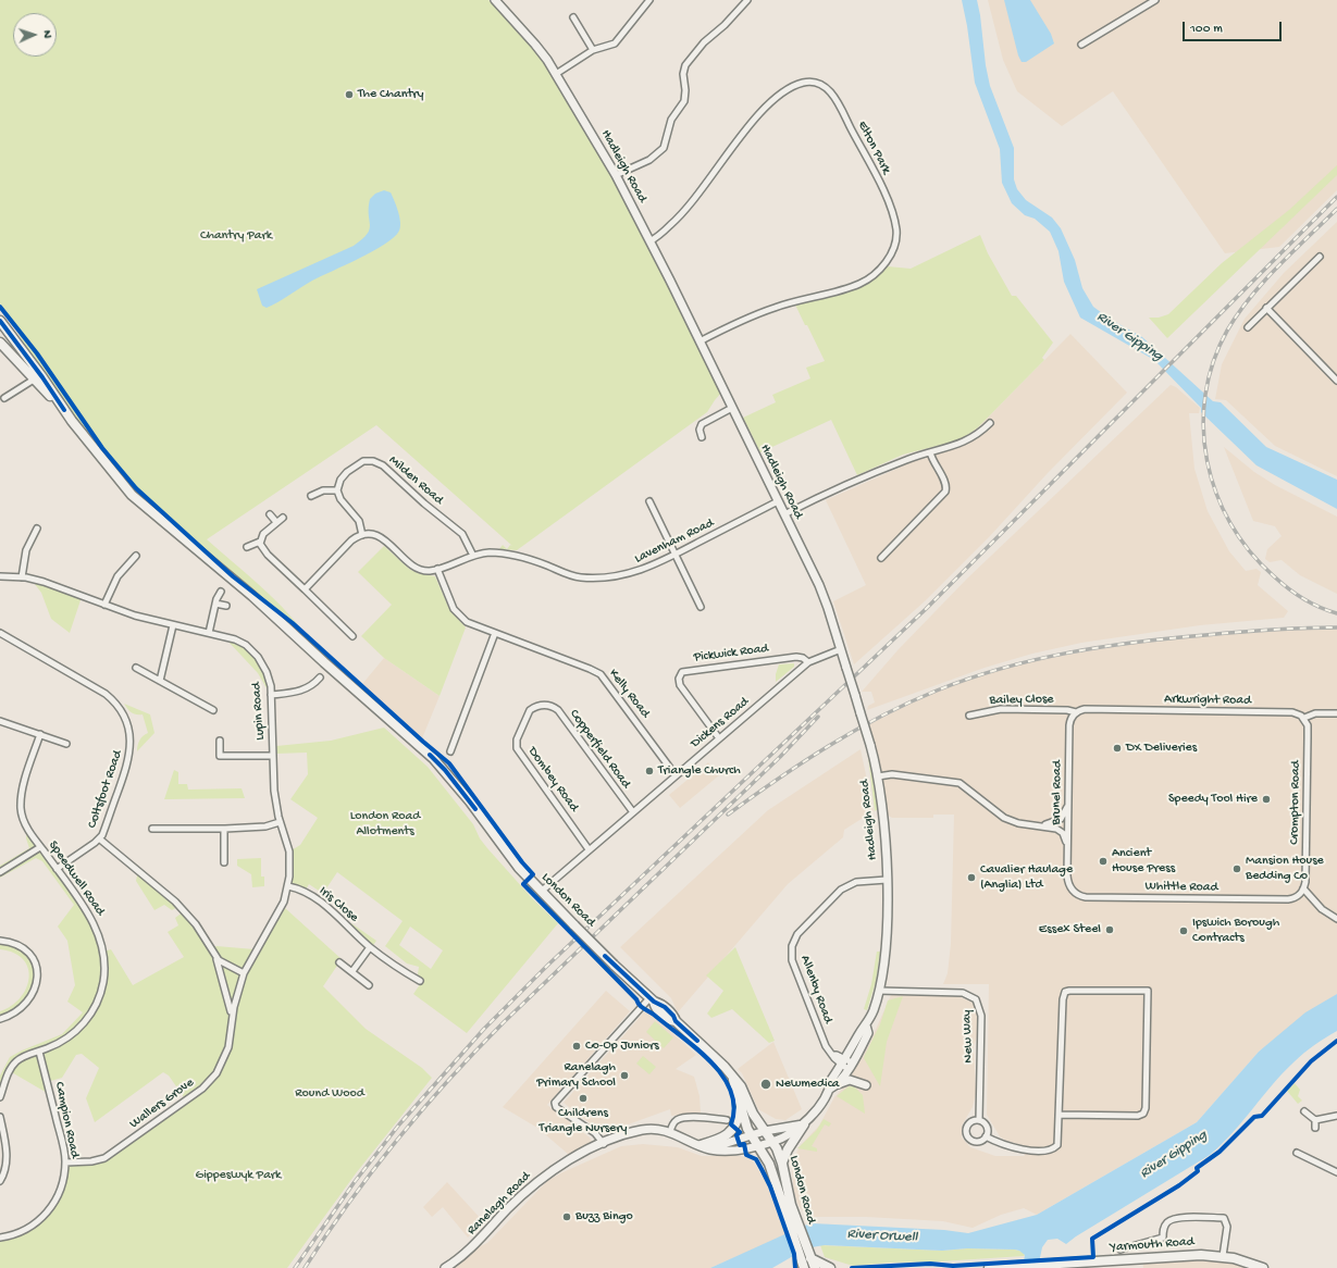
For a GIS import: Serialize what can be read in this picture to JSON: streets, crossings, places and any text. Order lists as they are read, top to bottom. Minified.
{"streets":{"main road":["London Road","Yarmouth Road"],"street":["Elton Park","Hadleigh Road","Milden Road","Lavenham Road","Pickwick Road","Kelly Road","Bailey Close","Arkwright Road","Lupin Road","Dickens Road","Copperfield Road","Dombey Road","Coltsfoot Road","Brunel Road","Crompton Road","Speedwell Road","Whittle Road","Iris Close","Allenby Road","New Way","Wallers Grove","Campion Road","Ranelagh Road"]},"crossings":[["Elton Park","Hadleigh Road"],["Hadleigh Road","Lavenham Road"],["Hadleigh Road","Dickens Road"],["Hadleigh Road","London Road"],["Hadleigh Road","Allenby Road"],["Hadleigh Road","New Way"],["Hadleigh Road","Ranelagh Road"],["Milden Road","Lavenham Road"],["Lavenham Road","Kelly Road"],["Pickwick Road","Dickens Road"],["Kelly Road","Dickens Road"],["Bailey Close","Arkwright Road"],["Bailey Close","Brunel Road"],["Arkwright Road","Brunel Road"],["Arkwright Road","Crompton Road"],["Lupin Road","Iris Close"],["Lupin Road","Wallers Grove"],["Dickens Road","Copperfield Road"],["Dickens Road","Dombey Road"],["Dickens Road","London Road"],["Copperfield Road","Dombey Road"],["Coltsfoot Road","Speedwell Road"],["Coltsfoot Road","Wallers Grove"],["Brunel Road","Whittle Road"],["Crompton Road","Whittle Road"],["Speedwell Road","Campion Road"],["London Road","Ranelagh Road"],["Wallers Grove","Campion Road"]],"water":["River Gipping","River Orwell"],"parks":["Chantry Park","London Road Allotments","Round Wood","Gippeswyk Park"],"places":["The Chantry","DX Deliveries","Triangle Church","Speedy Tool Hire","Ancient House Press","Mansion House Bedding Co","Cavalier Haulage (Anglia) Ltd","Essex Steel","Ipswich Borough Contracts","Co-Op Juniors","Ranelagh Primary School","Newmedica","Childrens Triangle Nursery","Buzz Bingo"],"scale_bar":"100 m","north":"right"}
